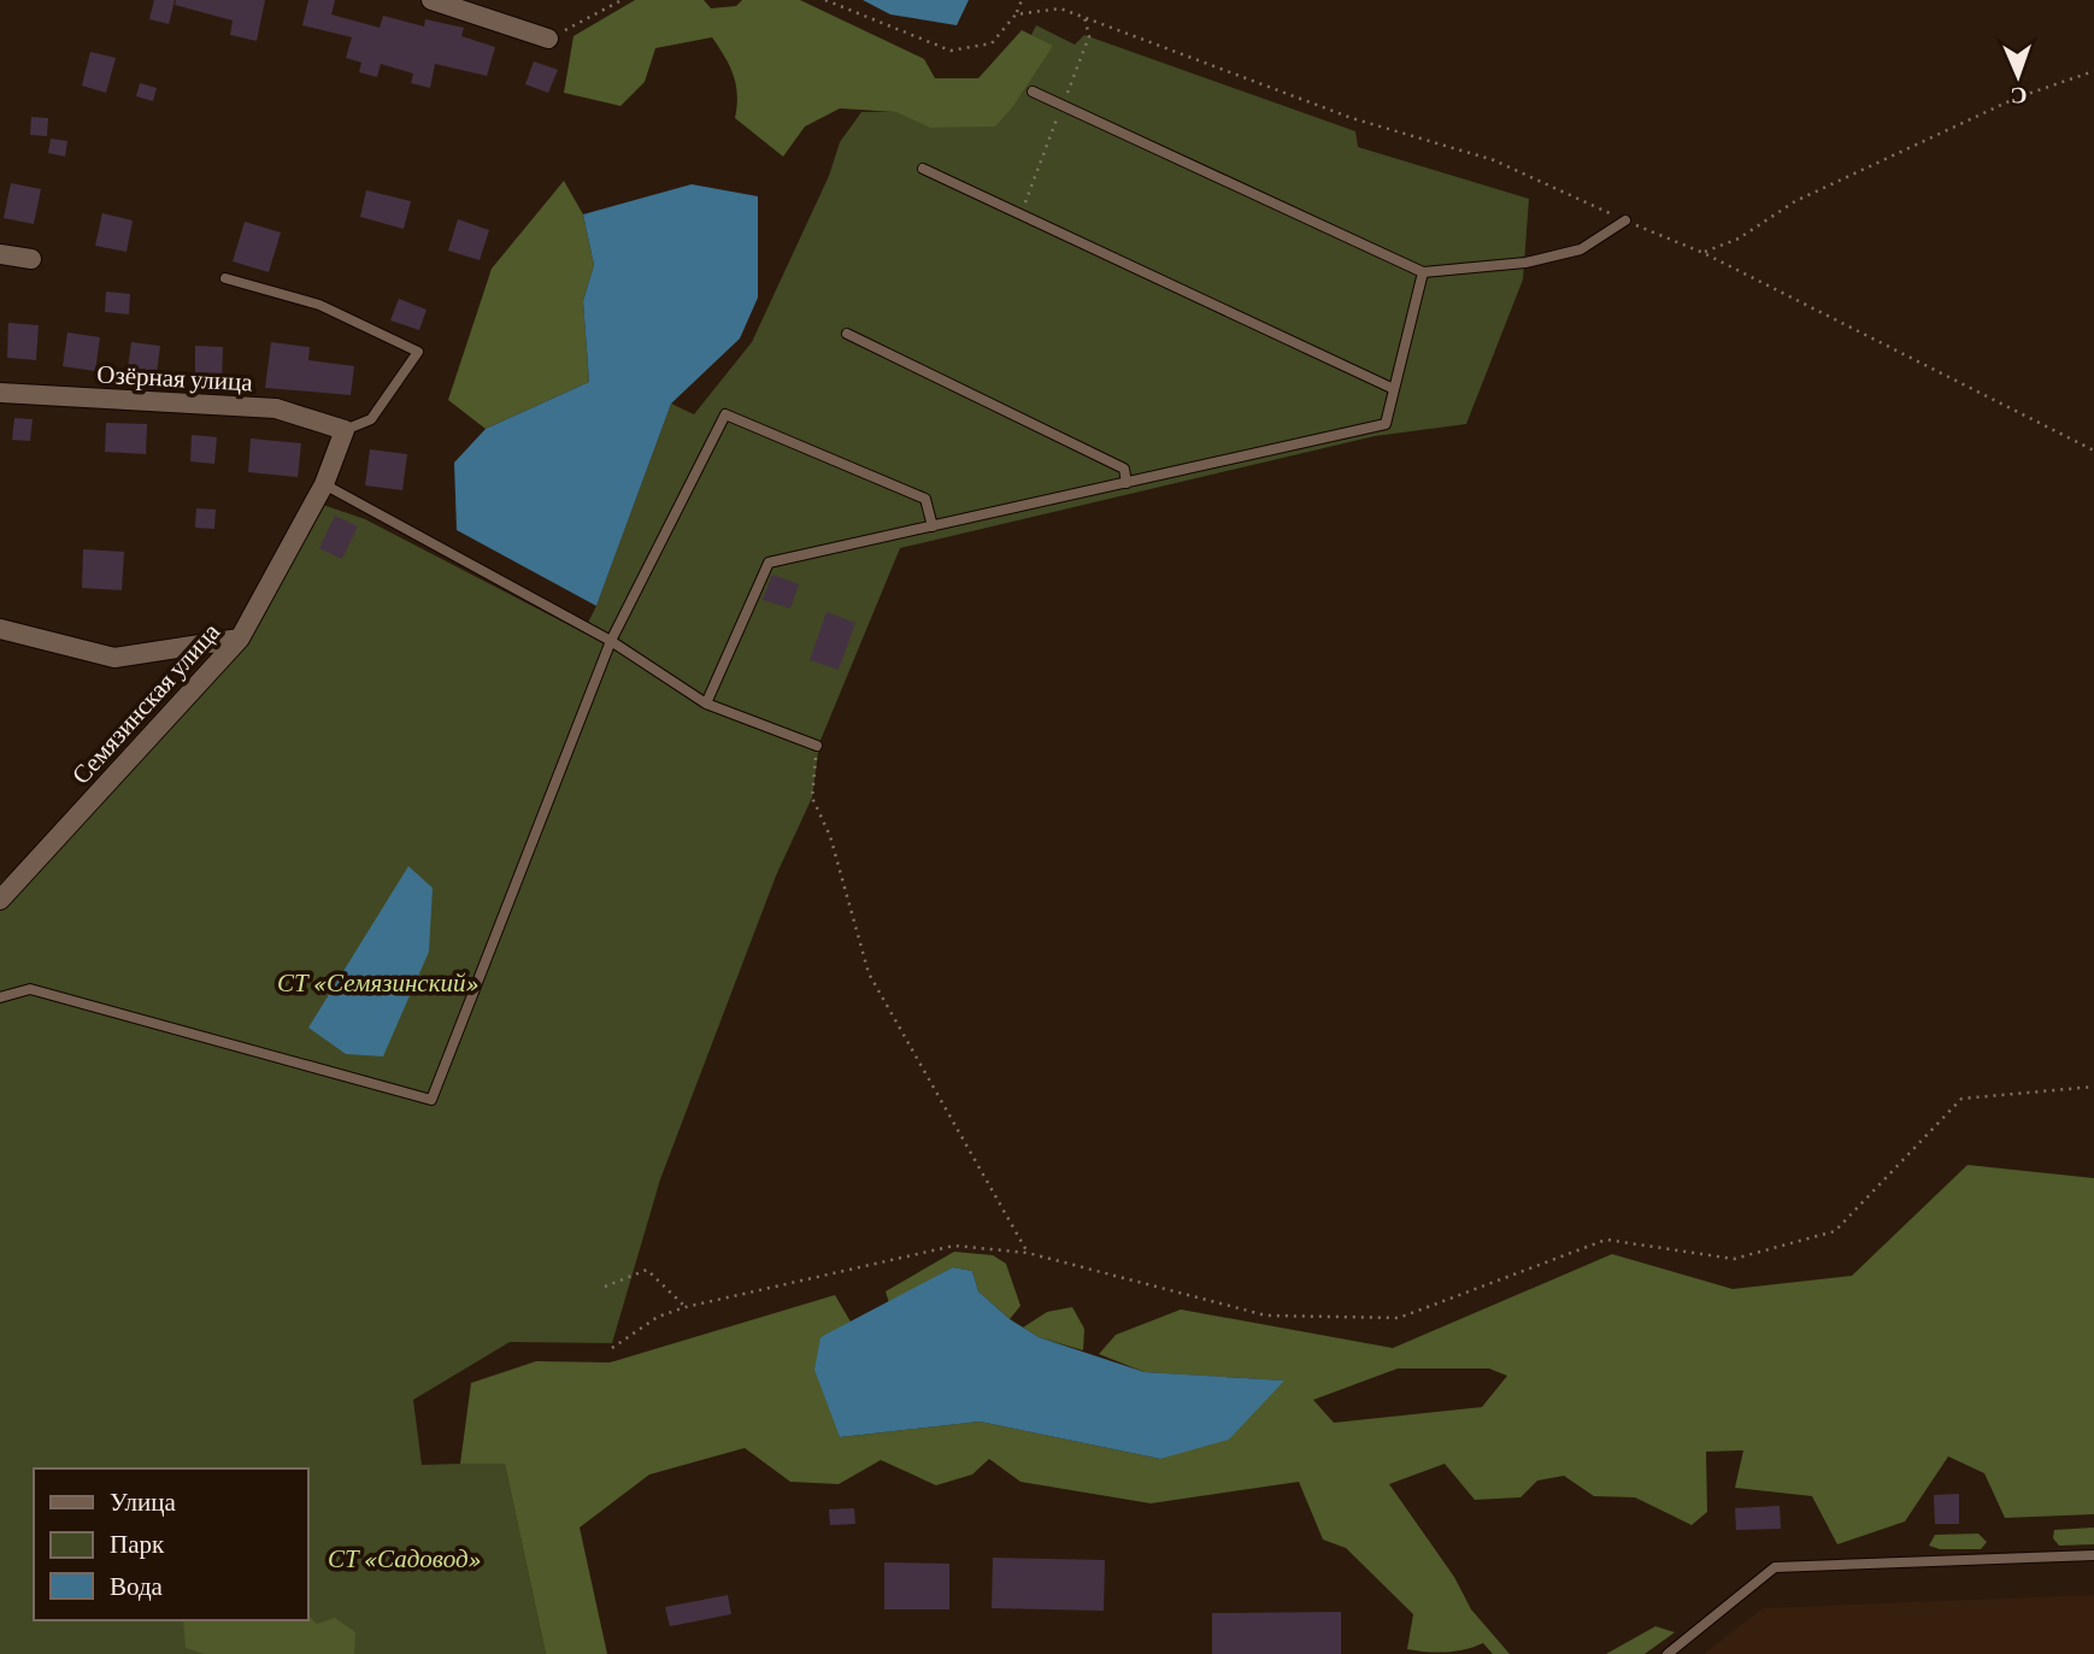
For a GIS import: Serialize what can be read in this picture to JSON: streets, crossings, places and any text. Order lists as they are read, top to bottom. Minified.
{"streets":{"street":["Озёрная улица","Семязинская улица"]},"crossings":[["Озёрная улица","Семязинская улица"]],"parks":["СТ «Семязинский»","СТ «Садовод»"],"legend":["Улица","Парк","Вода"],"north":"bottom"}
